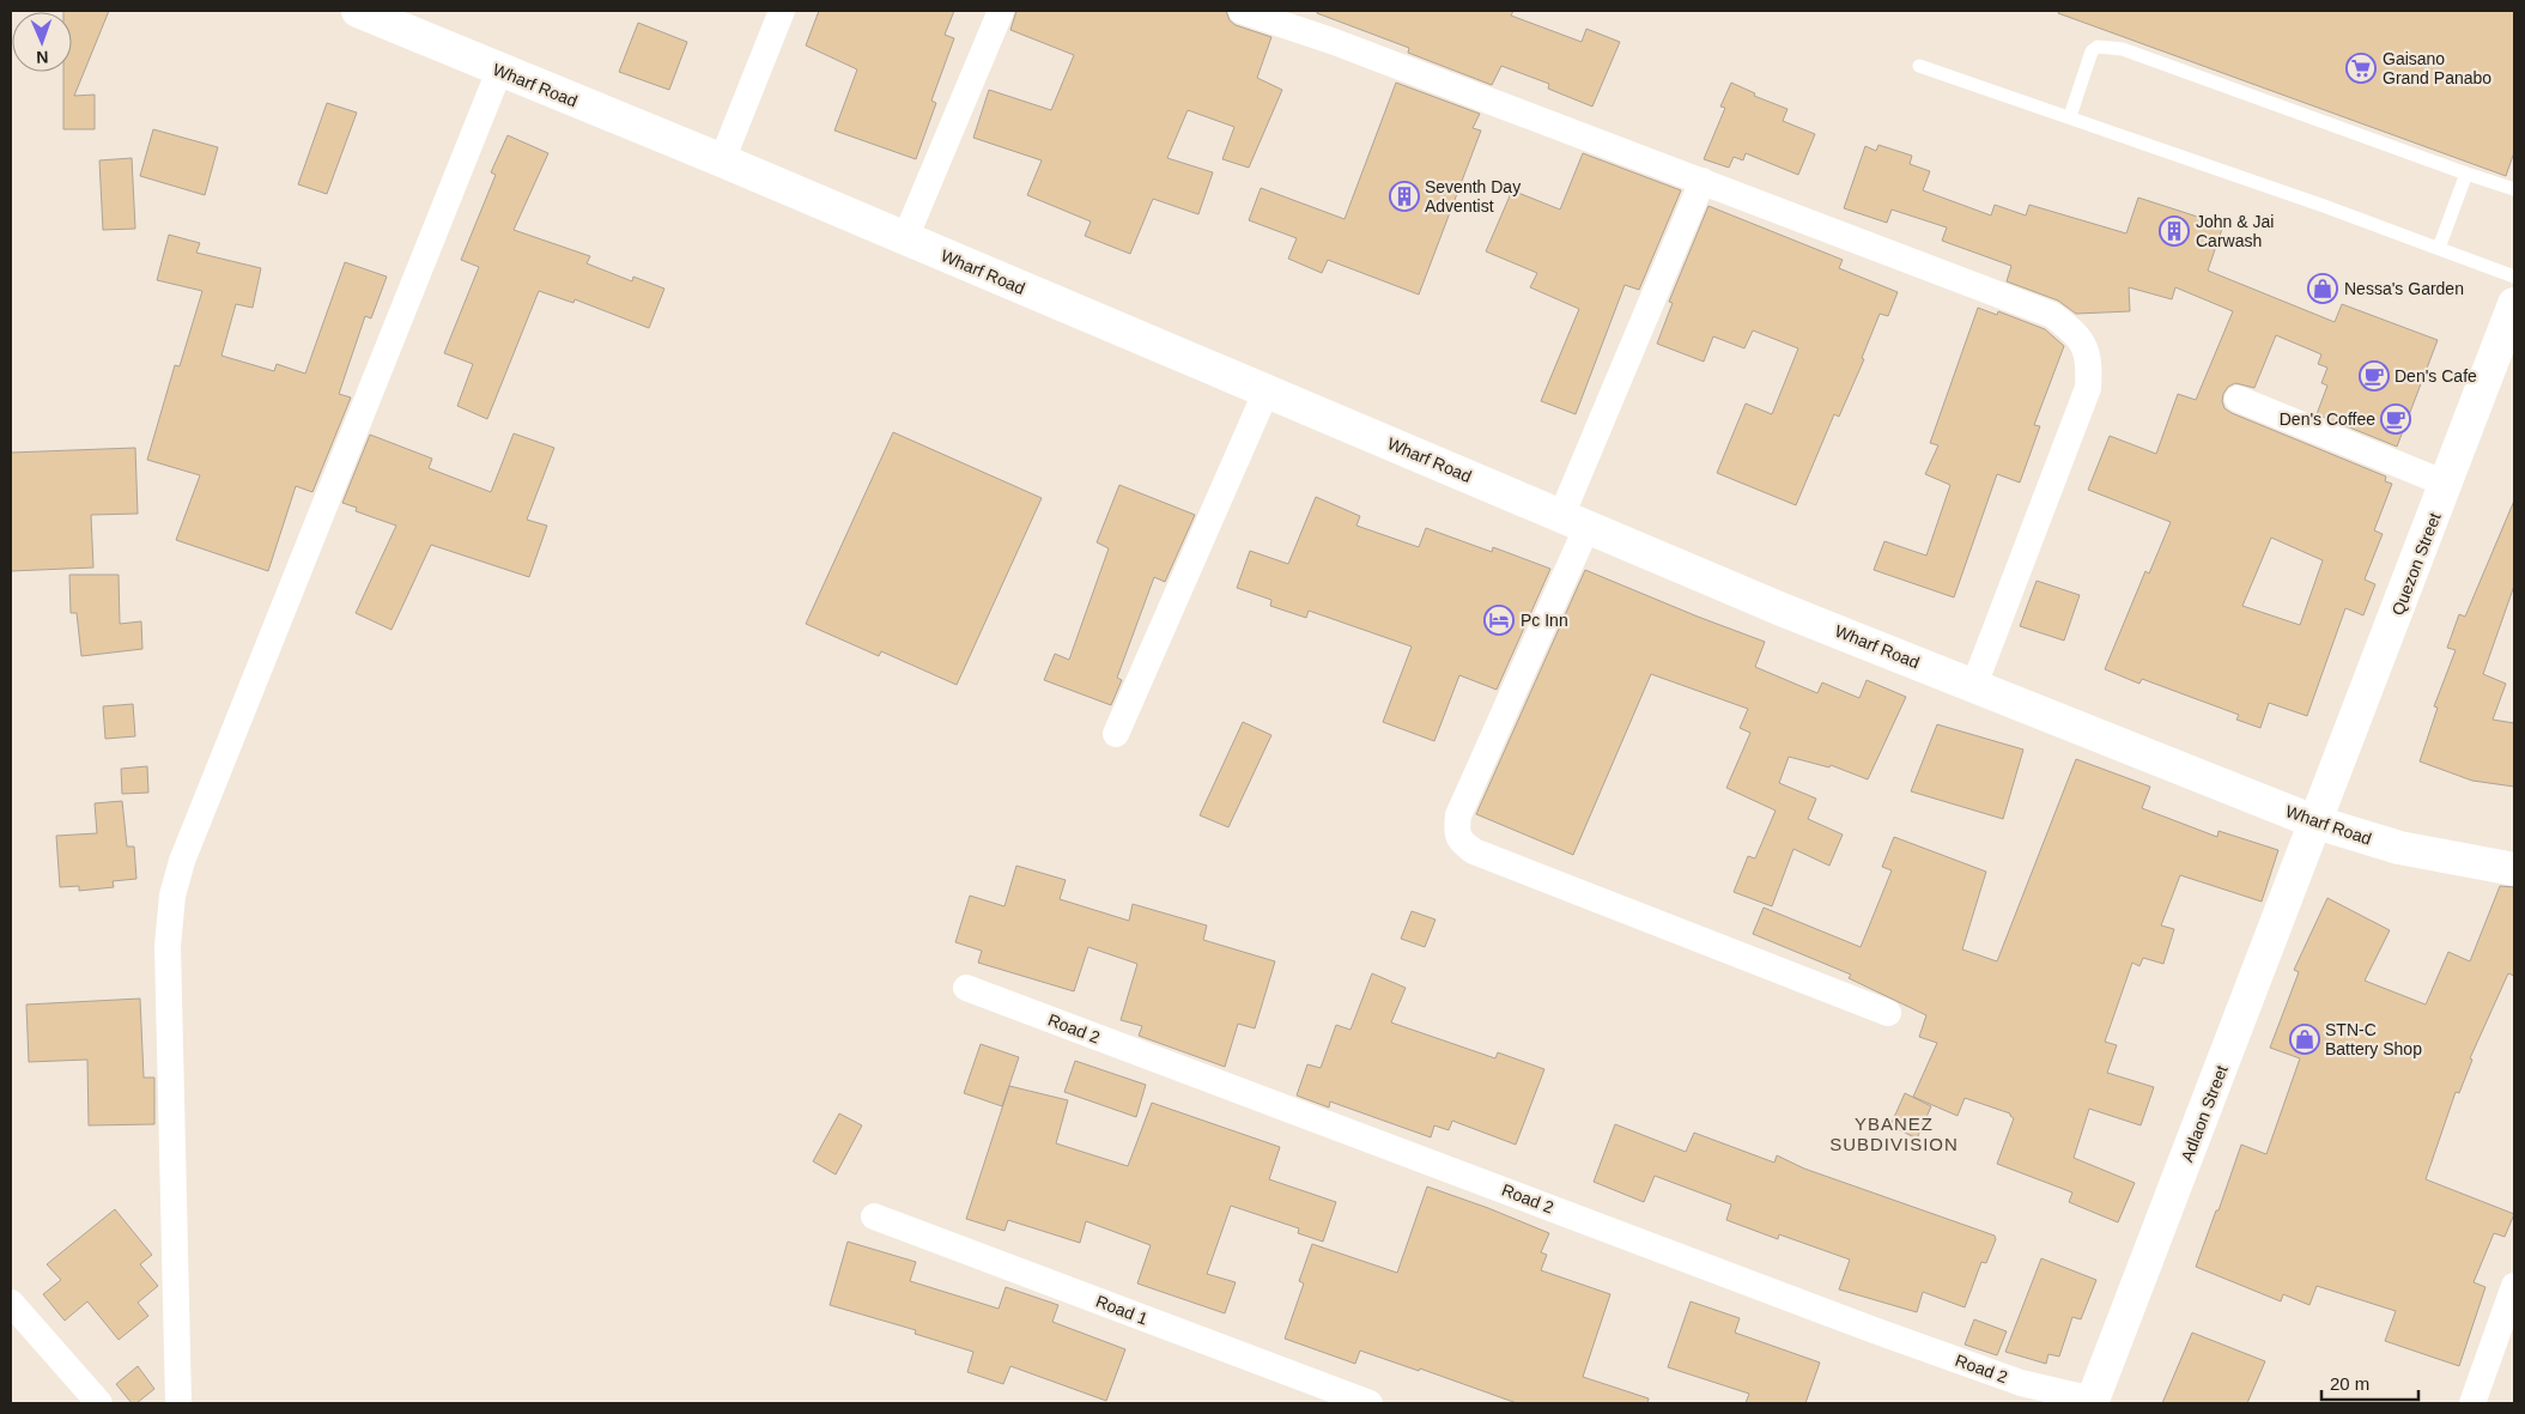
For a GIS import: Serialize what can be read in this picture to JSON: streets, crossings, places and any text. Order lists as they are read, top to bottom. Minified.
{"streets":{"main road":["Wharf Road","Quezon Street","Adlaon Street"],"street":["Road 2","Road 1"]},"crossings":[["Wharf Road","Quezon Street"],["Wharf Road","Adlaon Street"],["Quezon Street","Adlaon Street"],["Road 2","Adlaon Street"]],"districts":["YBANEZ SUBDIVISION"],"places":{"supermarket":["Gaisano Grand Panabo"],"building":["Seventh Day Adventist","John & Jai Carwash"],"shop":["Nessa's Garden","STN-C Battery Shop"],"cafe":["Den's Cafe","Den's Coffee"],"hotel":["Pc Inn"]},"scale_bar":"20 m","north":"bottom"}
